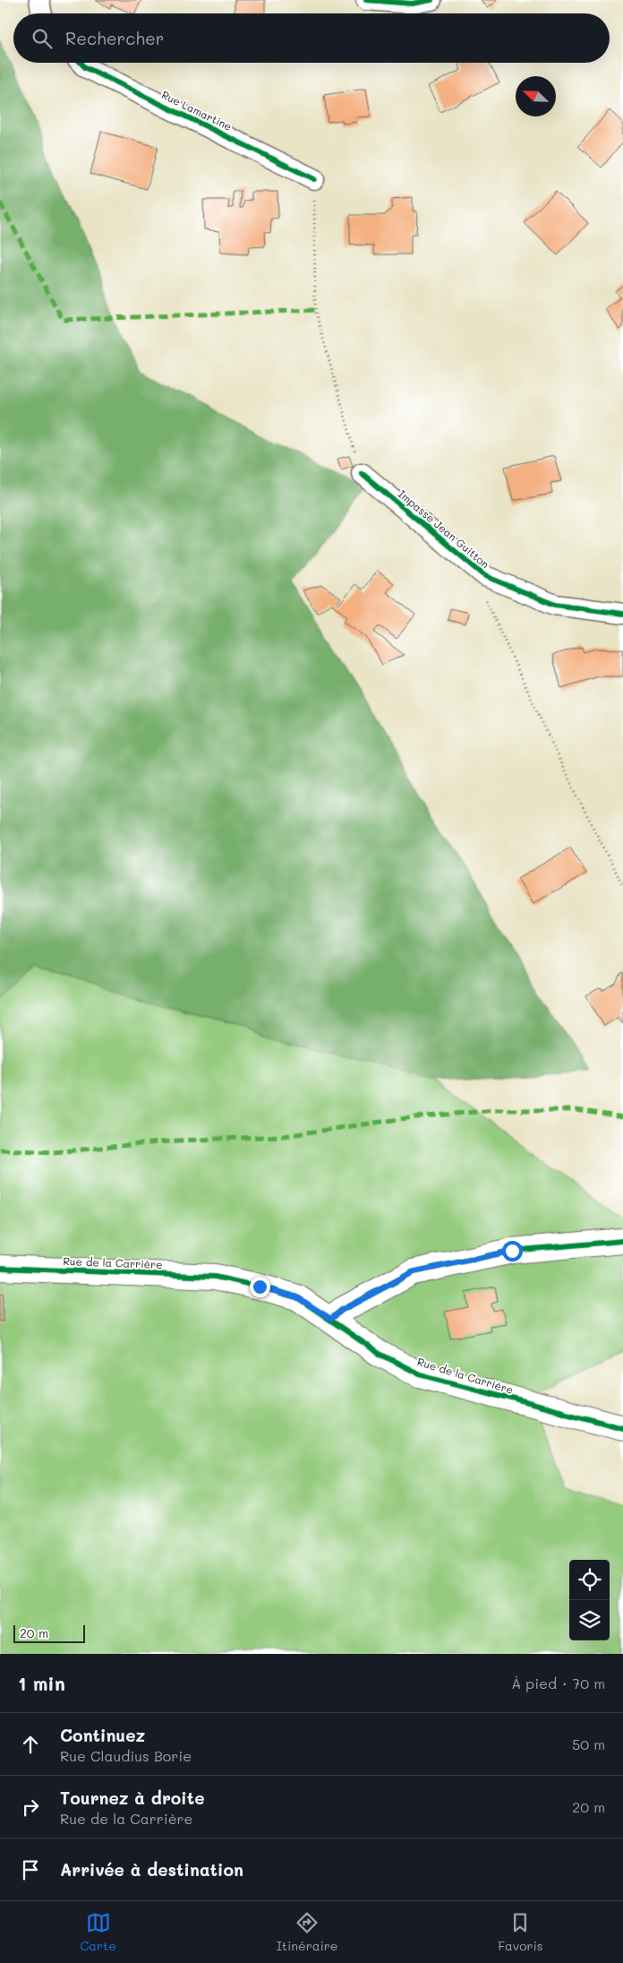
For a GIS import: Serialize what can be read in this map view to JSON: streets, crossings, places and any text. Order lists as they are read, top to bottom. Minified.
{"streets":{"street":["Rue Lamartine","Impasse Jean Guitton","Rue de la Carrière"]},"scale_bar":"20 m","north":"top left","page":{"search":"Rechercher","scale":"20 m","heading":["1 min","À pied · 70 m"],"list":[["Continuez","Rue Claudius Borie","50 m"],["Tournez à droite","Rue de la Carrière","20 m"],"Arrivée à destination"],"nav":["Carte","Itinéraire","Favoris"]}}
